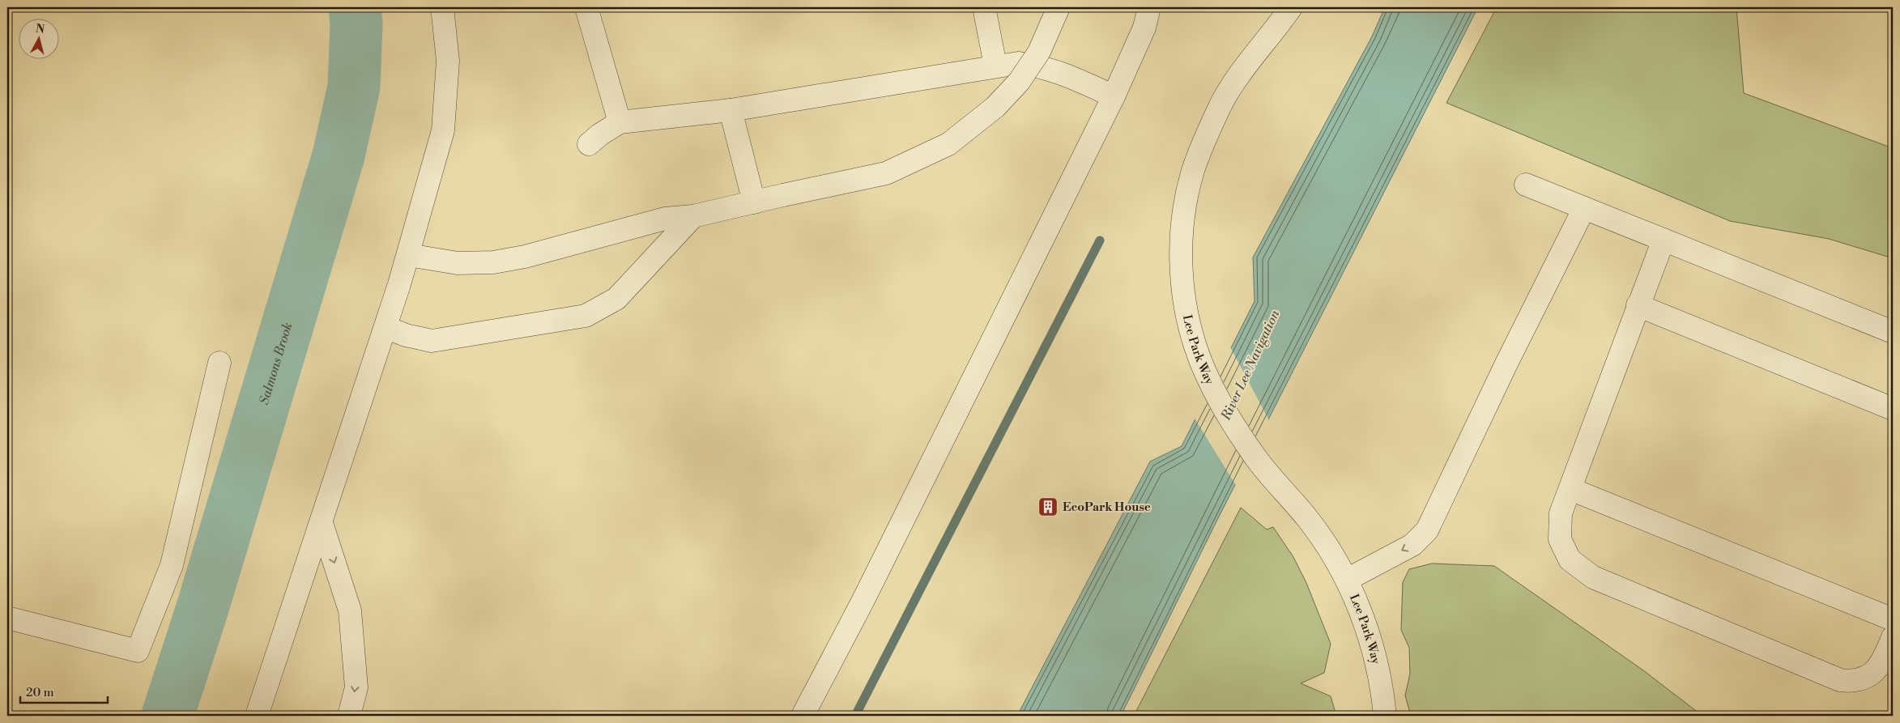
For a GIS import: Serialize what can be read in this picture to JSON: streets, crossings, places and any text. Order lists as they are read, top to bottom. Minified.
{"streets":{"lane":["Lee Park Way"]},"water":["Salmons Brook","River Lee Navigation"],"places":{"building":["EcoPark House"]},"scale_bar":"20 m","north":"top"}
